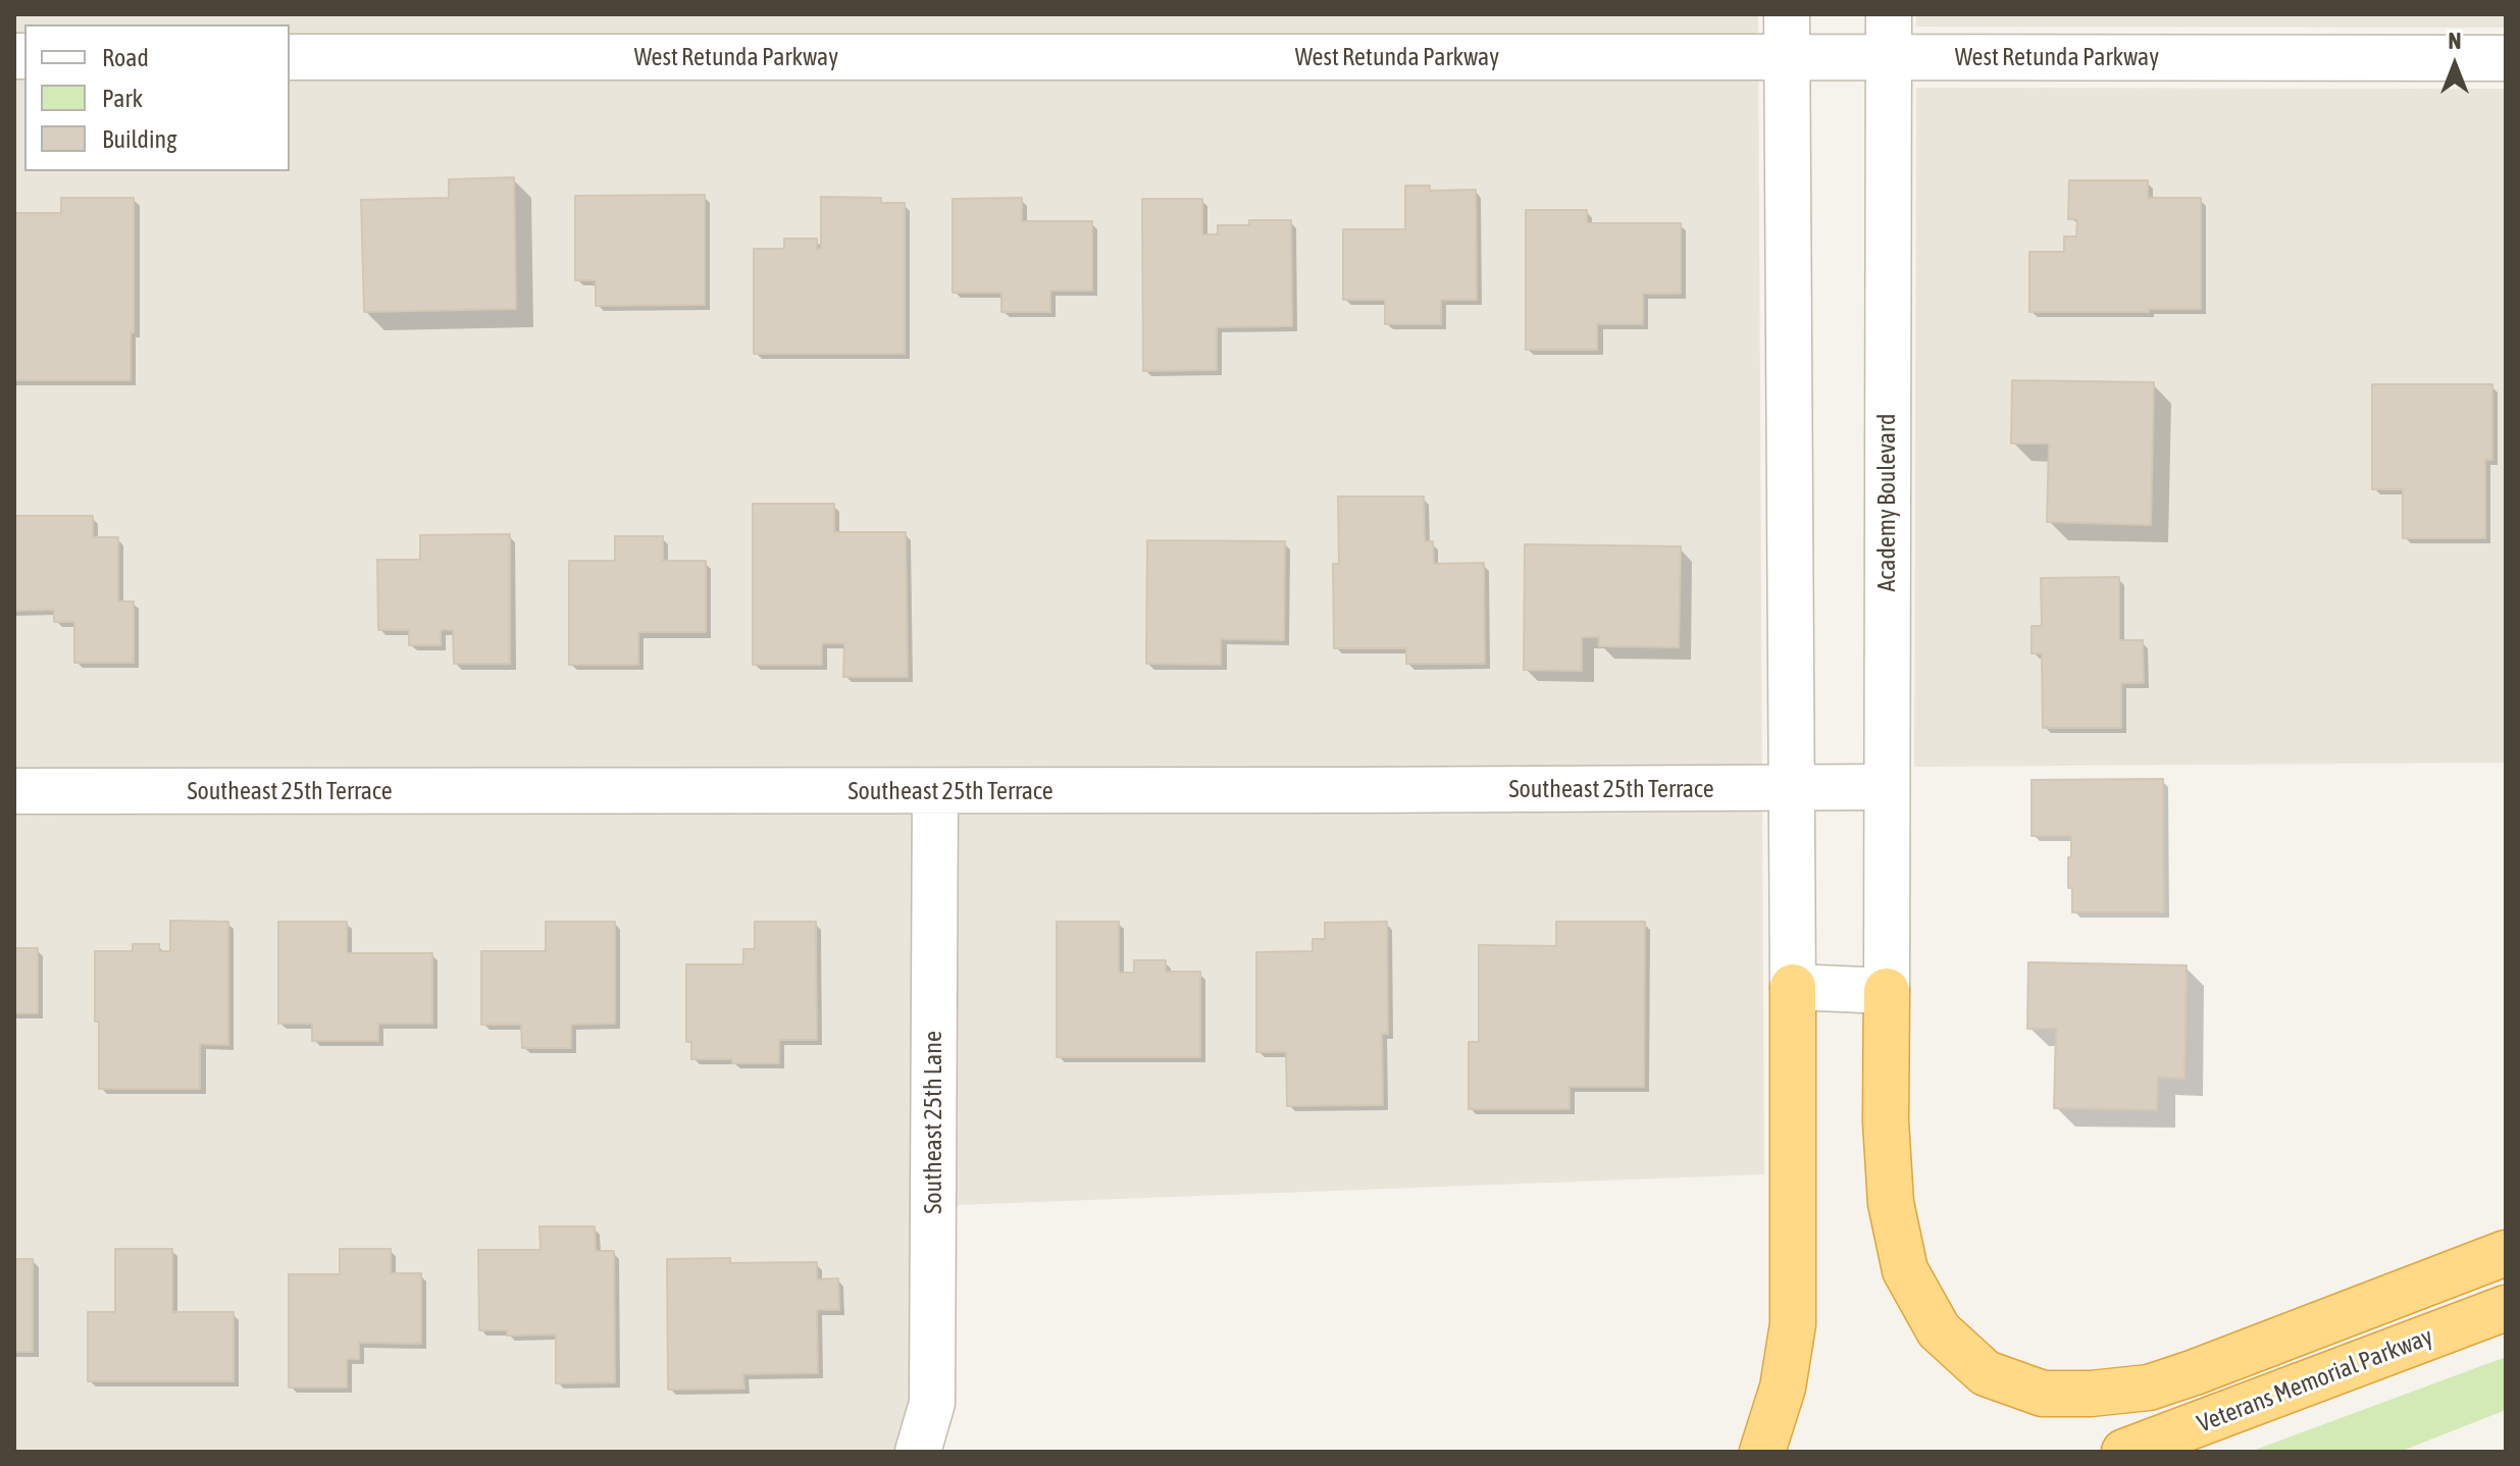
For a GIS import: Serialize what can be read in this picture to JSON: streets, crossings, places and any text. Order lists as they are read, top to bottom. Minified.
{"streets":{"highway":["Veterans Memorial Parkway"],"street":["West Retunda Parkway","Academy Boulevard","Southeast 25th Terrace","Southeast 25th Lane"]},"crossings":[["West Retunda Parkway","Academy Boulevard"],["Academy Boulevard","Southeast 25th Terrace"],["Southeast 25th Terrace","Southeast 25th Lane"]],"legend":["Road","Park","Building"],"north":"top"}
